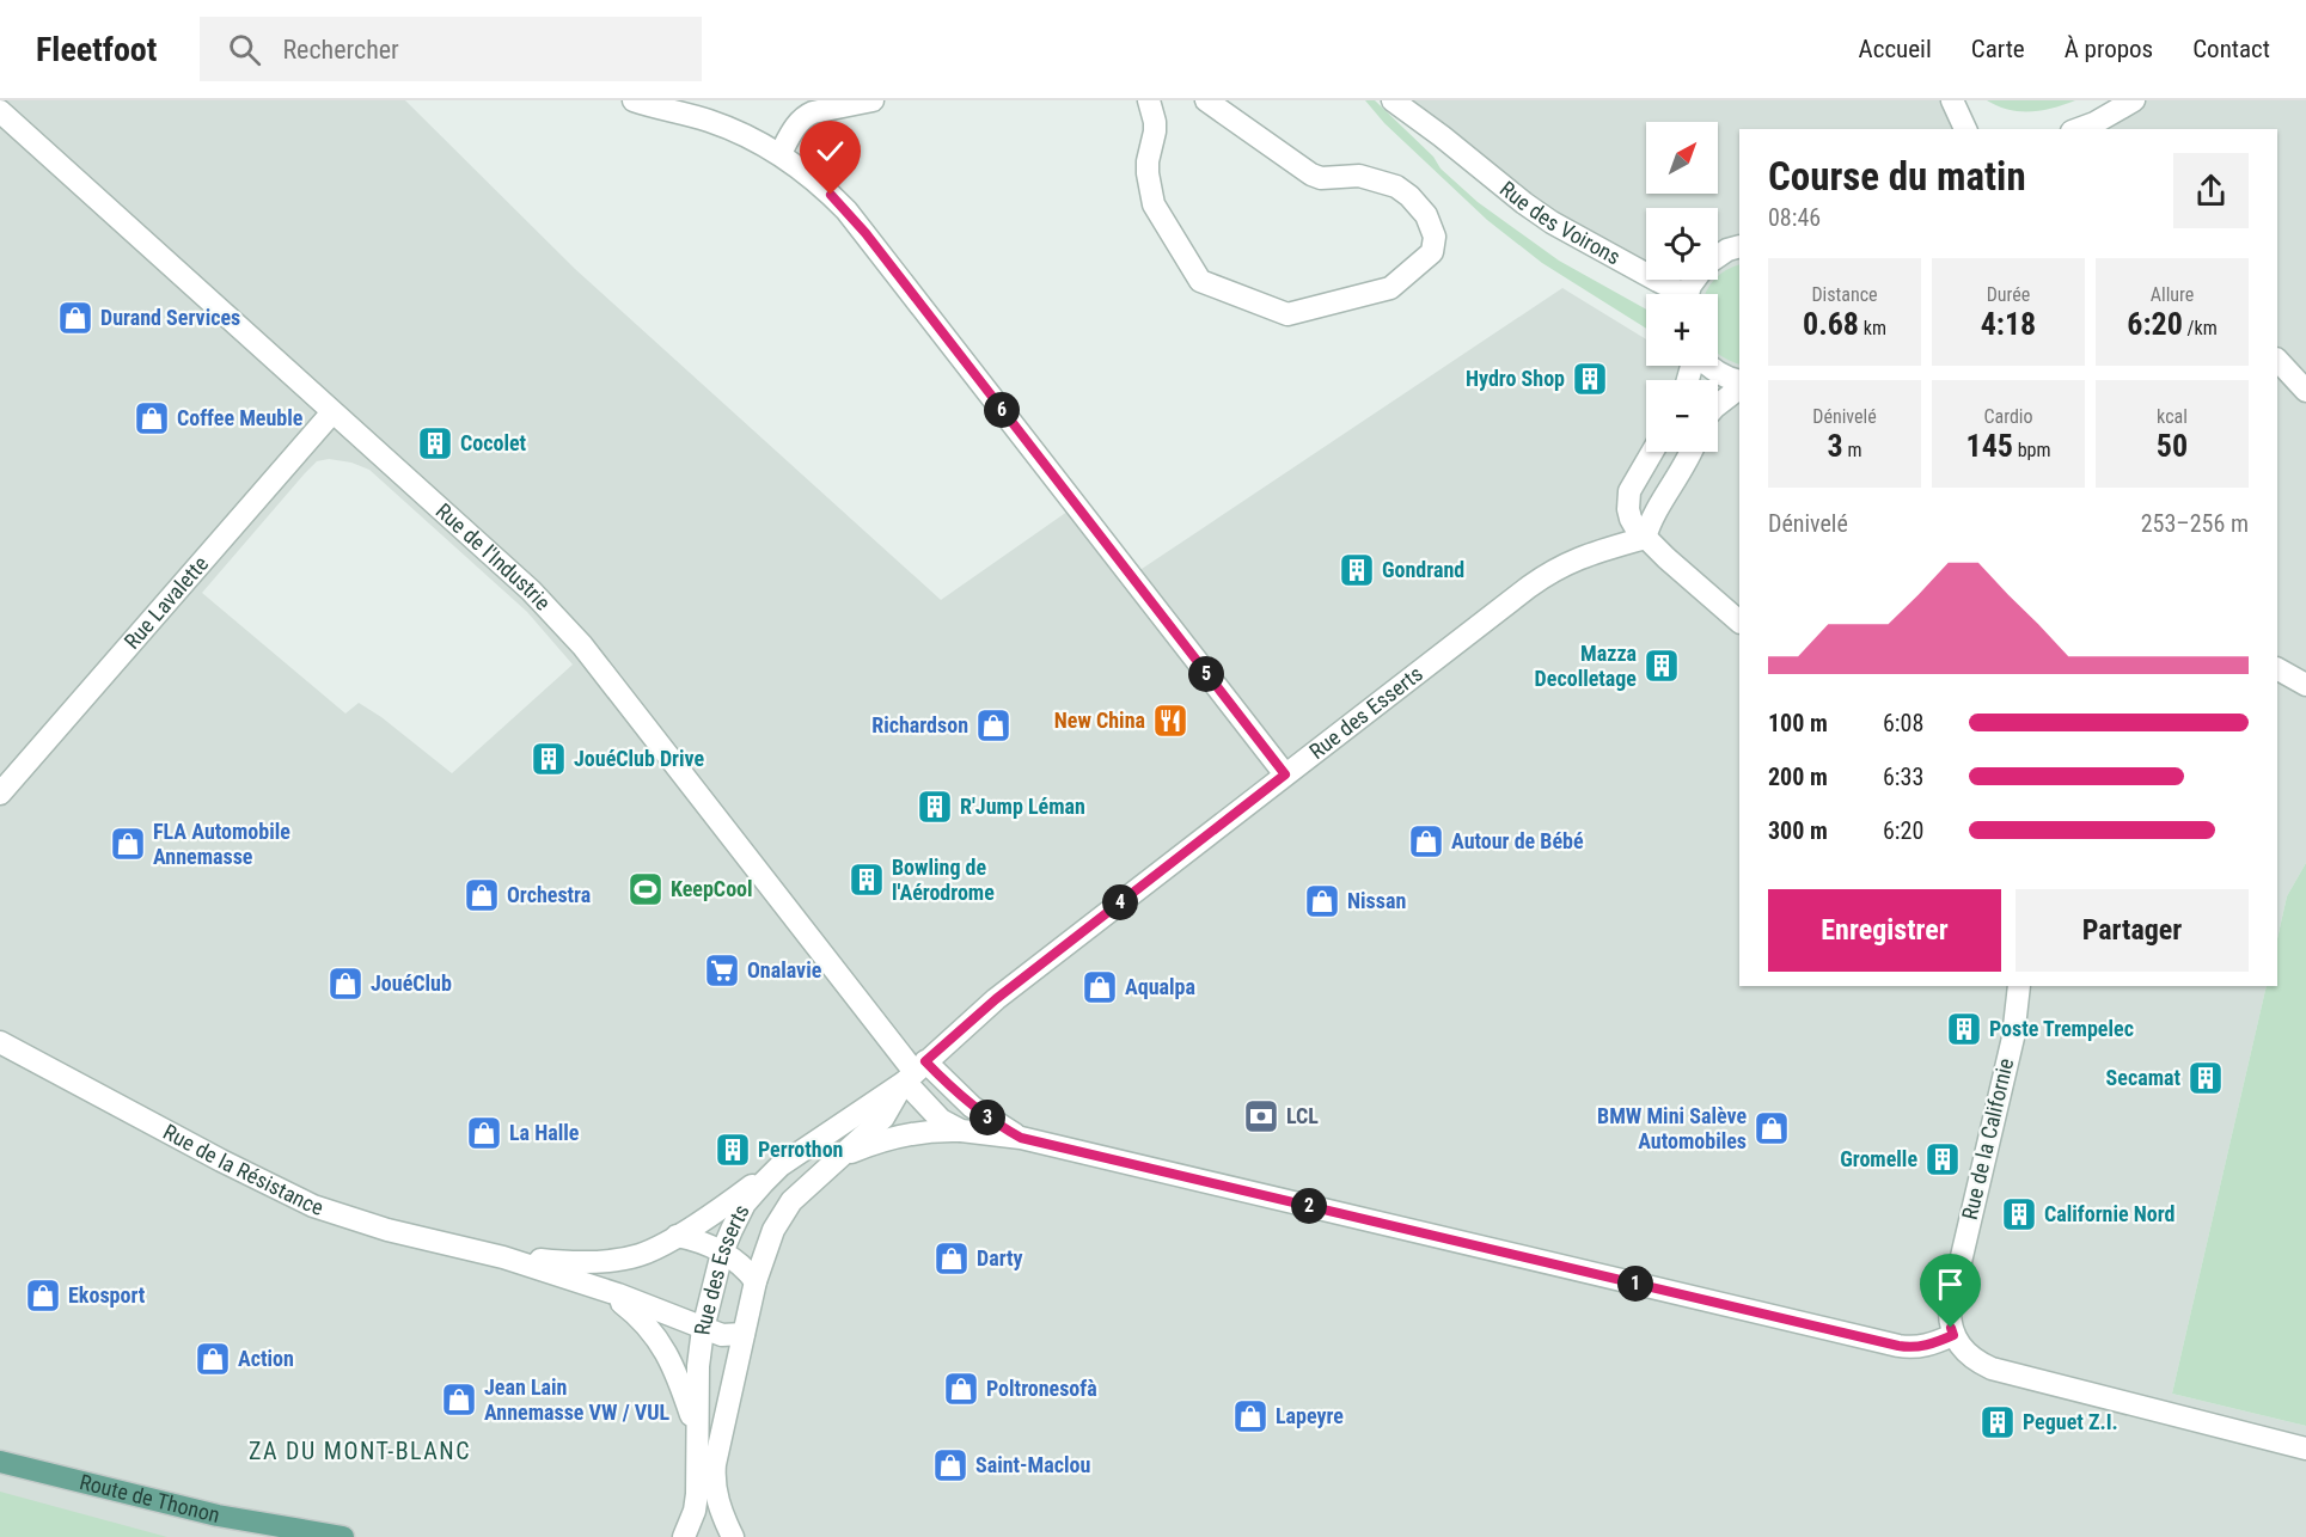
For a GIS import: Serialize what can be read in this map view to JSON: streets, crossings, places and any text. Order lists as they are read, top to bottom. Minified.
{"streets":{"main road":["Route de Thonon"],"street":["Rue des Voirons","Rue de l'Industrie","Rue Lavalette","Rue des Esserts","Rue de la Californie","Rue de la Résistance"]},"crossings":[["Rue de l'Industrie","Rue Lavalette"],["Rue de l'Industrie","Rue des Esserts"],["Rue des Esserts","Rue de la Résistance"]],"districts":["ZA DU MONT-BLANC"],"places":{"shop":["Durand Services","Coffee Meuble","Richardson","Autour de Bébé","FLA Automobile Annemasse","Orchestra","Nissan","JouéClub","Aqualpa","BMW Mini Salève Automobiles","La Halle","Darty","Ekosport","Action","Poltronesofà","Jean Lain Annemasse VW / VUL","Lapeyre","Saint-Maclou"],"building":["Hydro Shop","Cocolet","Gondrand","Mazza Decolletage","JouéClub Drive","R'Jump Léman","Bowling de l'Aérodrome","Poste Trempelec","Secamat","Perrothon","Gromelle","Californie Nord","Peguet Z.I."],"restaurant":["New China"],"sports":["KeepCool"],"supermarket":["Onalavie"],"bank":["LCL"]},"north":"top right","page":{"header":"Fleetfoot","search":"Rechercher","nav":["Accueil","Carte","À propos","Contact"],"map_buttons":["+","−"],"heading":["Course du matin","08:46"],"stats":[["Distance","0.68 km"],["Durée","4:18"],["Allure","6:20 /km"],["Dénivelé","3 m"],["Cardio","145 bpm"],["kcal","50"]],"pins":["6","5","4","3","2","1"],"chart":["Dénivelé","253–256 m"],"list":[{"name":"100 m","note":"6:08"},{"name":"200 m","note":"6:33"},{"name":"300 m","note":"6:20"}],"buttons":["Enregistrer","Partager"]}}
